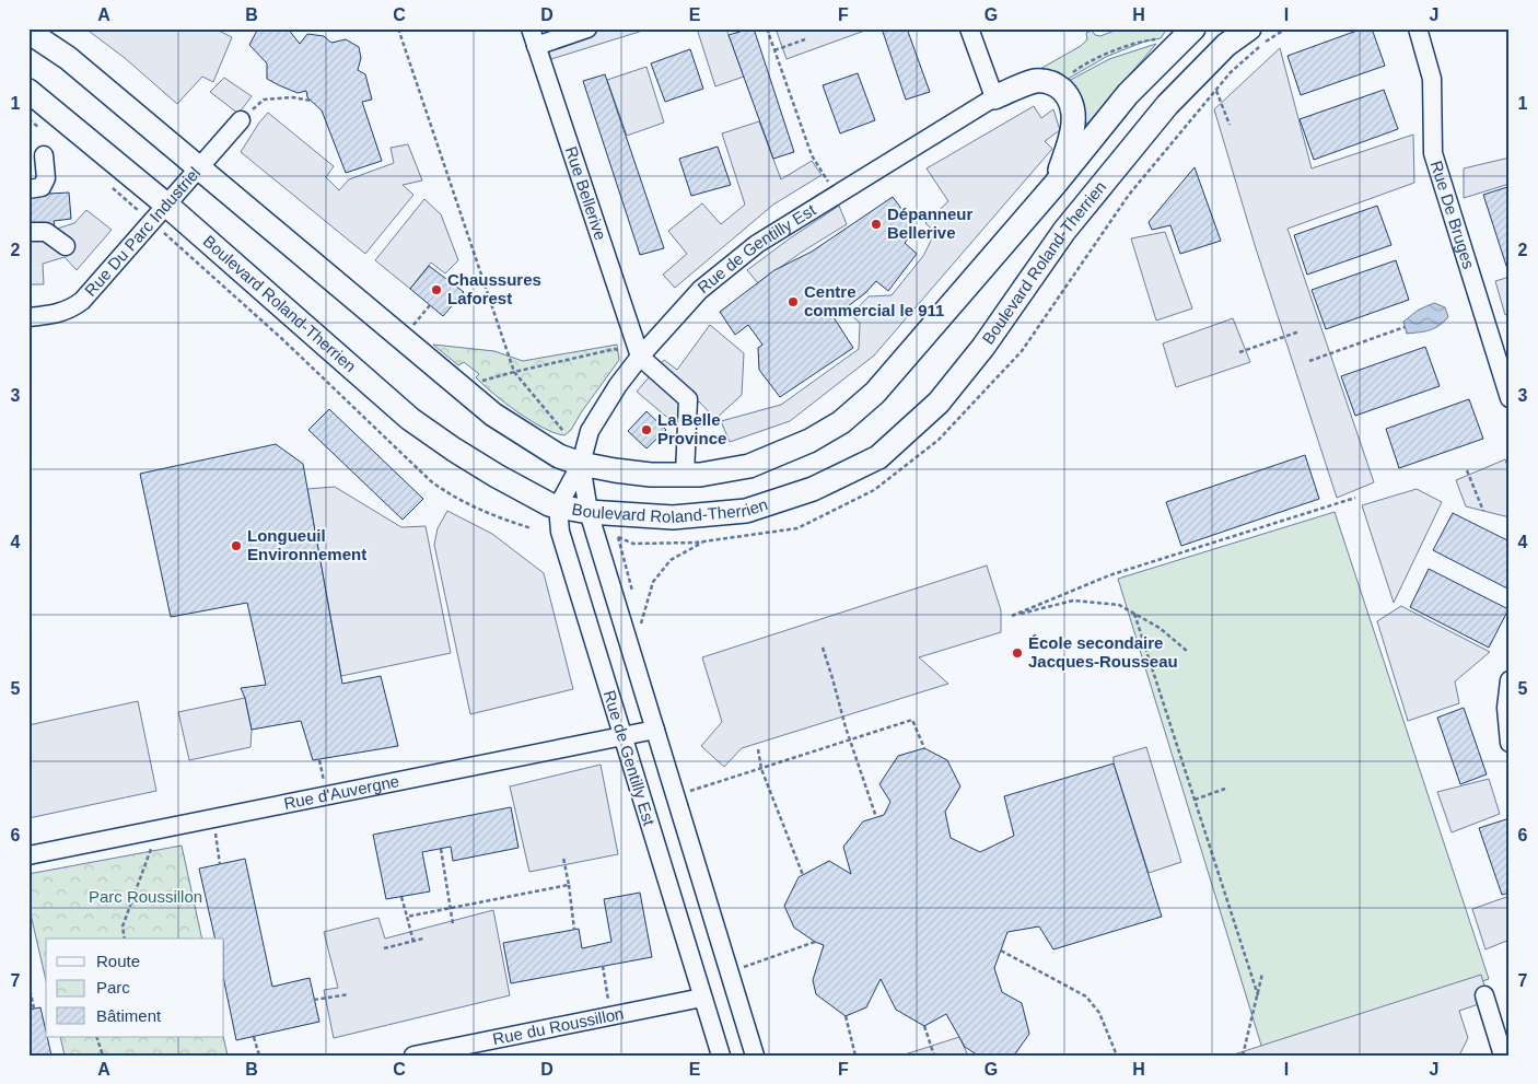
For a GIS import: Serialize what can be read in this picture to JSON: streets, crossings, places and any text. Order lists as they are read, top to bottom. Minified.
{"streets":{"main road":["Boulevard Roland-Therrien"],"street":["Rue Bellerive","Rue De Bruges","Rue Du Parc Industriel","Rue de Gentilly Est","Rue d'Auvergne","Rue du Roussillon"]},"crossings":[["Rue Bellerive","Rue de Gentilly Est"],["Rue Du Parc Industriel","Boulevard Roland-Therrien"],["Rue de Gentilly Est","Boulevard Roland-Therrien"],["Rue de Gentilly Est","Rue d'Auvergne"],["Rue de Gentilly Est","Rue du Roussillon"]],"parks":["Parc Roussillon"],"places":["Dépanneur Bellerive","Chaussures Laforest","Centre commercial le 911","La Belle Province","Longueuil Environnement","École secondaire Jacques-Rousseau"],"legend":["Route","Parc","Bâtiment"],"grid":{"columns":["A","B","C","D","E","F","G","H","I","J"],"rows":["1","2","3","4","5","6","7"]}}
